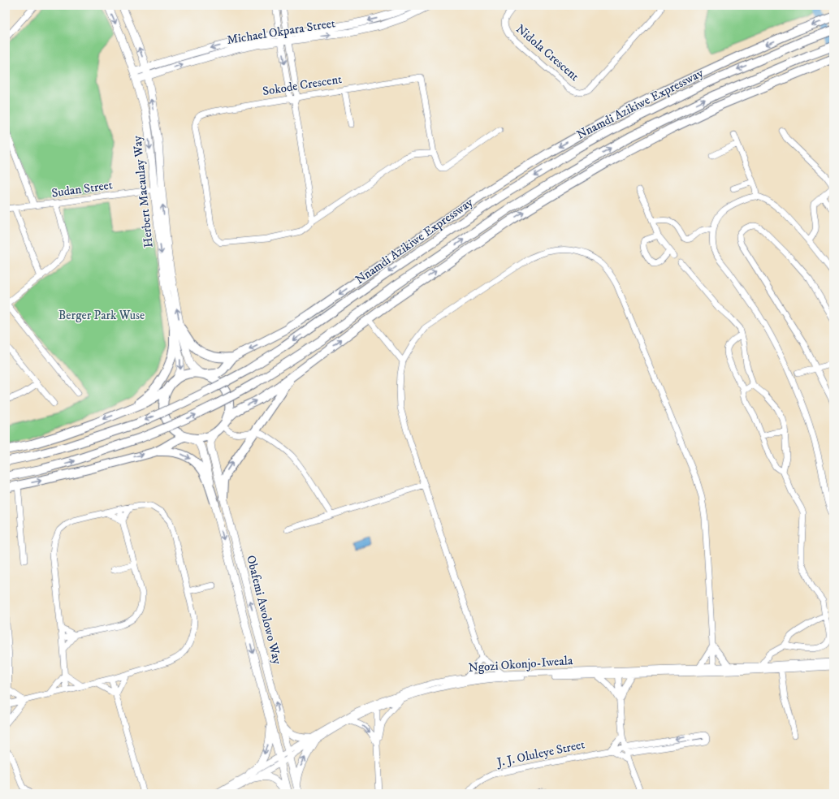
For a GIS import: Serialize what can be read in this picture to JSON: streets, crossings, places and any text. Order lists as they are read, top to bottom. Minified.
{"streets":{"highway":["Nnamdi Azikiwe Expressway"],"main road":["Michael Okpara Street","Herbert Macaulay Way","Obafemi Awolowo Way"],"street":["Nidola Crescent","Sokode Crescent","Sudan Street","Ngozi Okonjo-Iweala","J. J. Oluleye Street"]},"crossings":[["Michael Okpara Street","Herbert Macaulay Way"],["Nnamdi Azikiwe Expressway","Herbert Macaulay Way"],["Nnamdi Azikiwe Expressway","Obafemi Awolowo Way"],["Sudan Street","Herbert Macaulay Way"],["Herbert Macaulay Way","Obafemi Awolowo Way"],["Obafemi Awolowo Way","Ngozi Okonjo-Iweala"]],"parks":["Berger Park Wuse"]}
